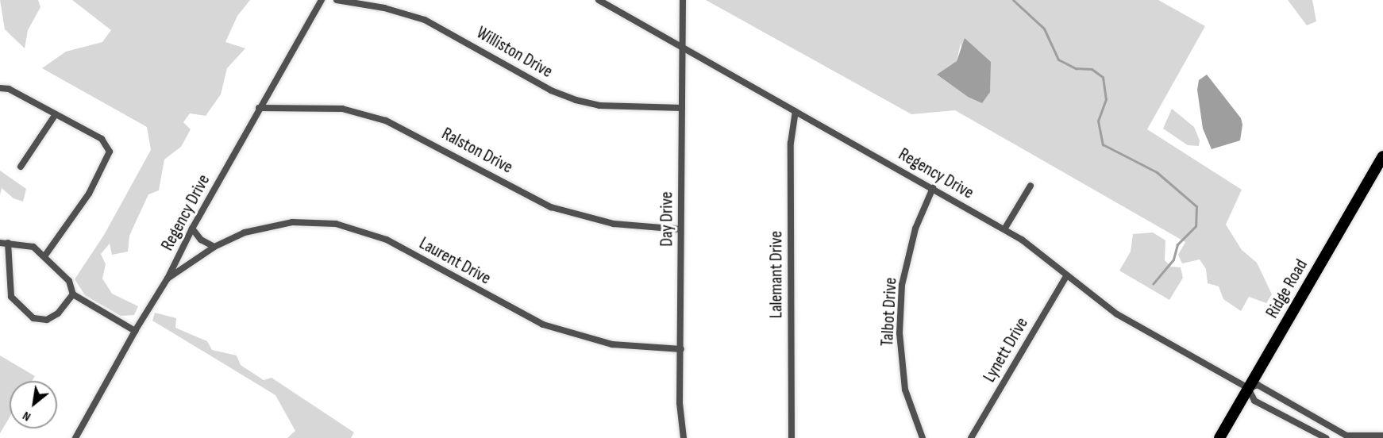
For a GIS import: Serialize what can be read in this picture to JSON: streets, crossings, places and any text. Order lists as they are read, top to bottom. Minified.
{"streets":{"main road":["Ridge Road"],"street":["Williston Drive","Ralston Drive","Regency Drive","Day Drive","Laurent Drive","Lalemant Drive","Talbot Drive","Lynett Drive"]},"crossings":[["Williston Drive","Day Drive"],["Ralston Drive","Regency Drive"],["Ralston Drive","Day Drive"],["Regency Drive","Day Drive"],["Regency Drive","Laurent Drive"],["Regency Drive","Lalemant Drive"],["Regency Drive","Ridge Road"],["Regency Drive","Talbot Drive"],["Regency Drive","Lynett Drive"],["Day Drive","Laurent Drive"]],"north":"bottom left"}
